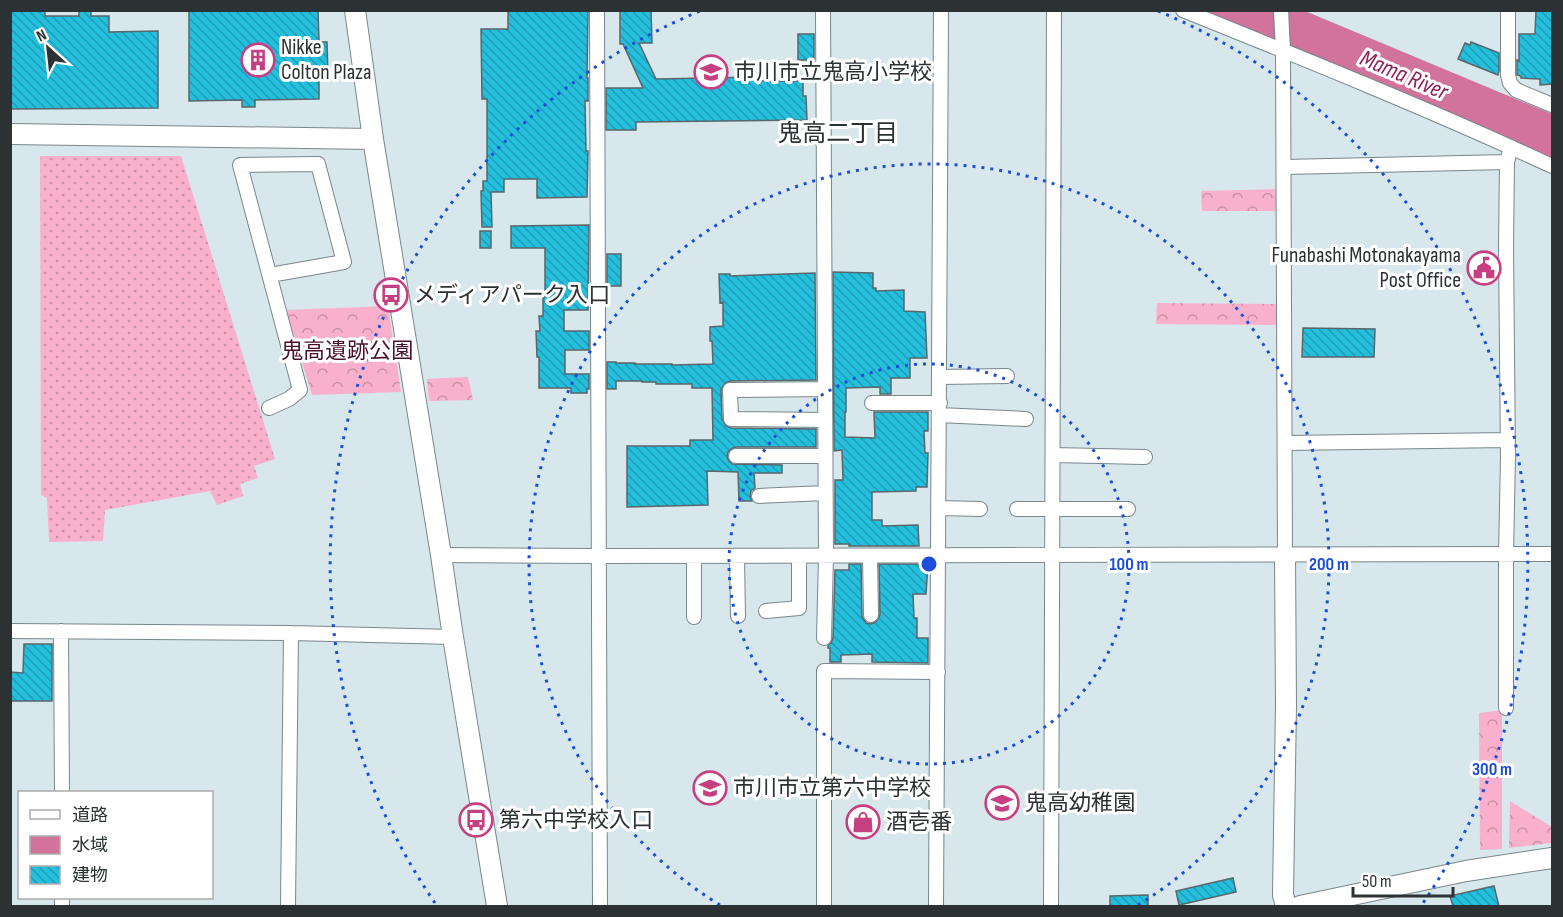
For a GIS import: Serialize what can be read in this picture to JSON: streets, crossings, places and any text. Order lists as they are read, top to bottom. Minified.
{"districts":["鬼高二丁目"],"water":["Mama River"],"parks":["鬼高遺跡公園"],"places":{"building":["Nikke Colton Plaza"],"school or university":["市川市立鬼高小学校","市川市立第六中学校","鬼高幼稚園"],"public building":["Funabashi Motonakayama Post Office"],"bus stop":["メディアパーク入口","第六中学校入口"],"shop":["酒壱番"]},"legend":["道路","水域","建物"],"scale_bar":"50 m","north":"top left","rings":["100 m","200 m","300 m"]}
